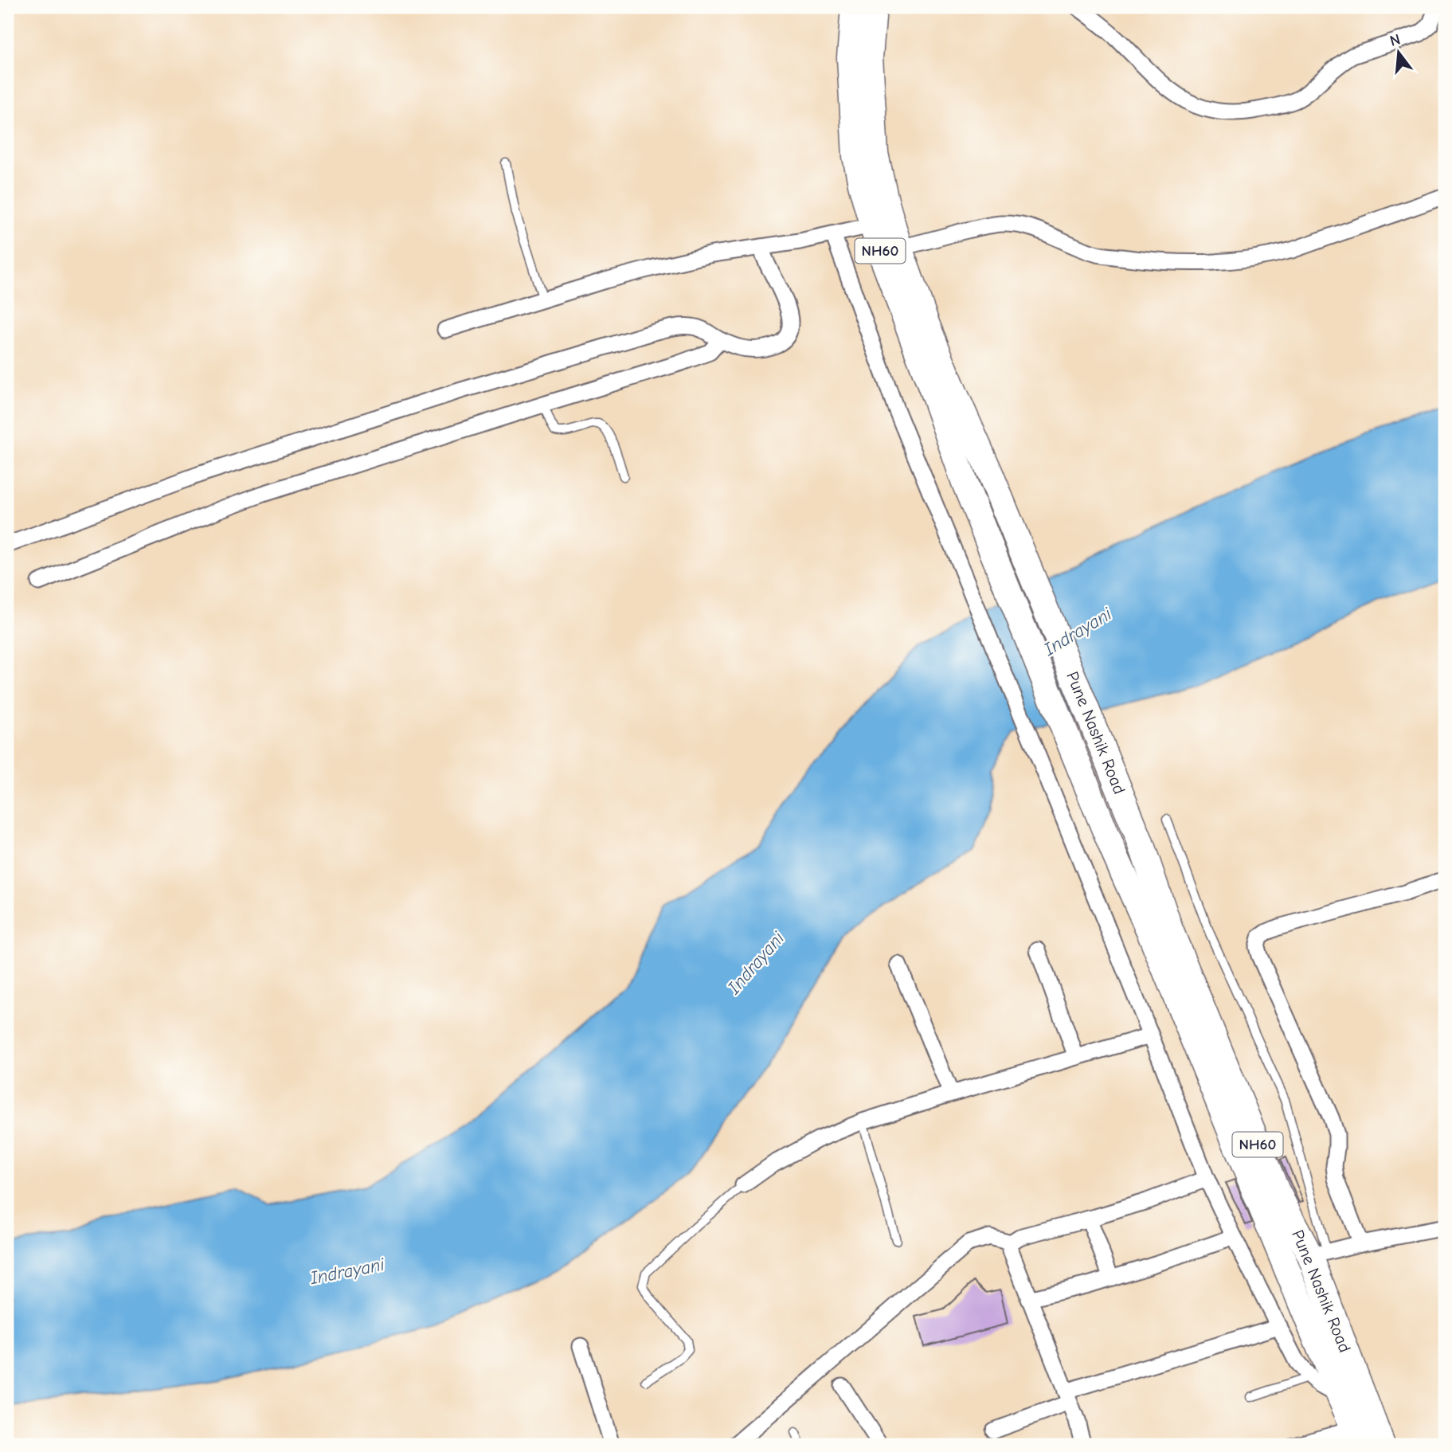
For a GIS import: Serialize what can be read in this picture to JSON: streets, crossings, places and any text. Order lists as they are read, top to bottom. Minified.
{"streets":{"highway":["NH60","Pune Nashik Road"]},"water":["Indrayani"],"north":"top"}
